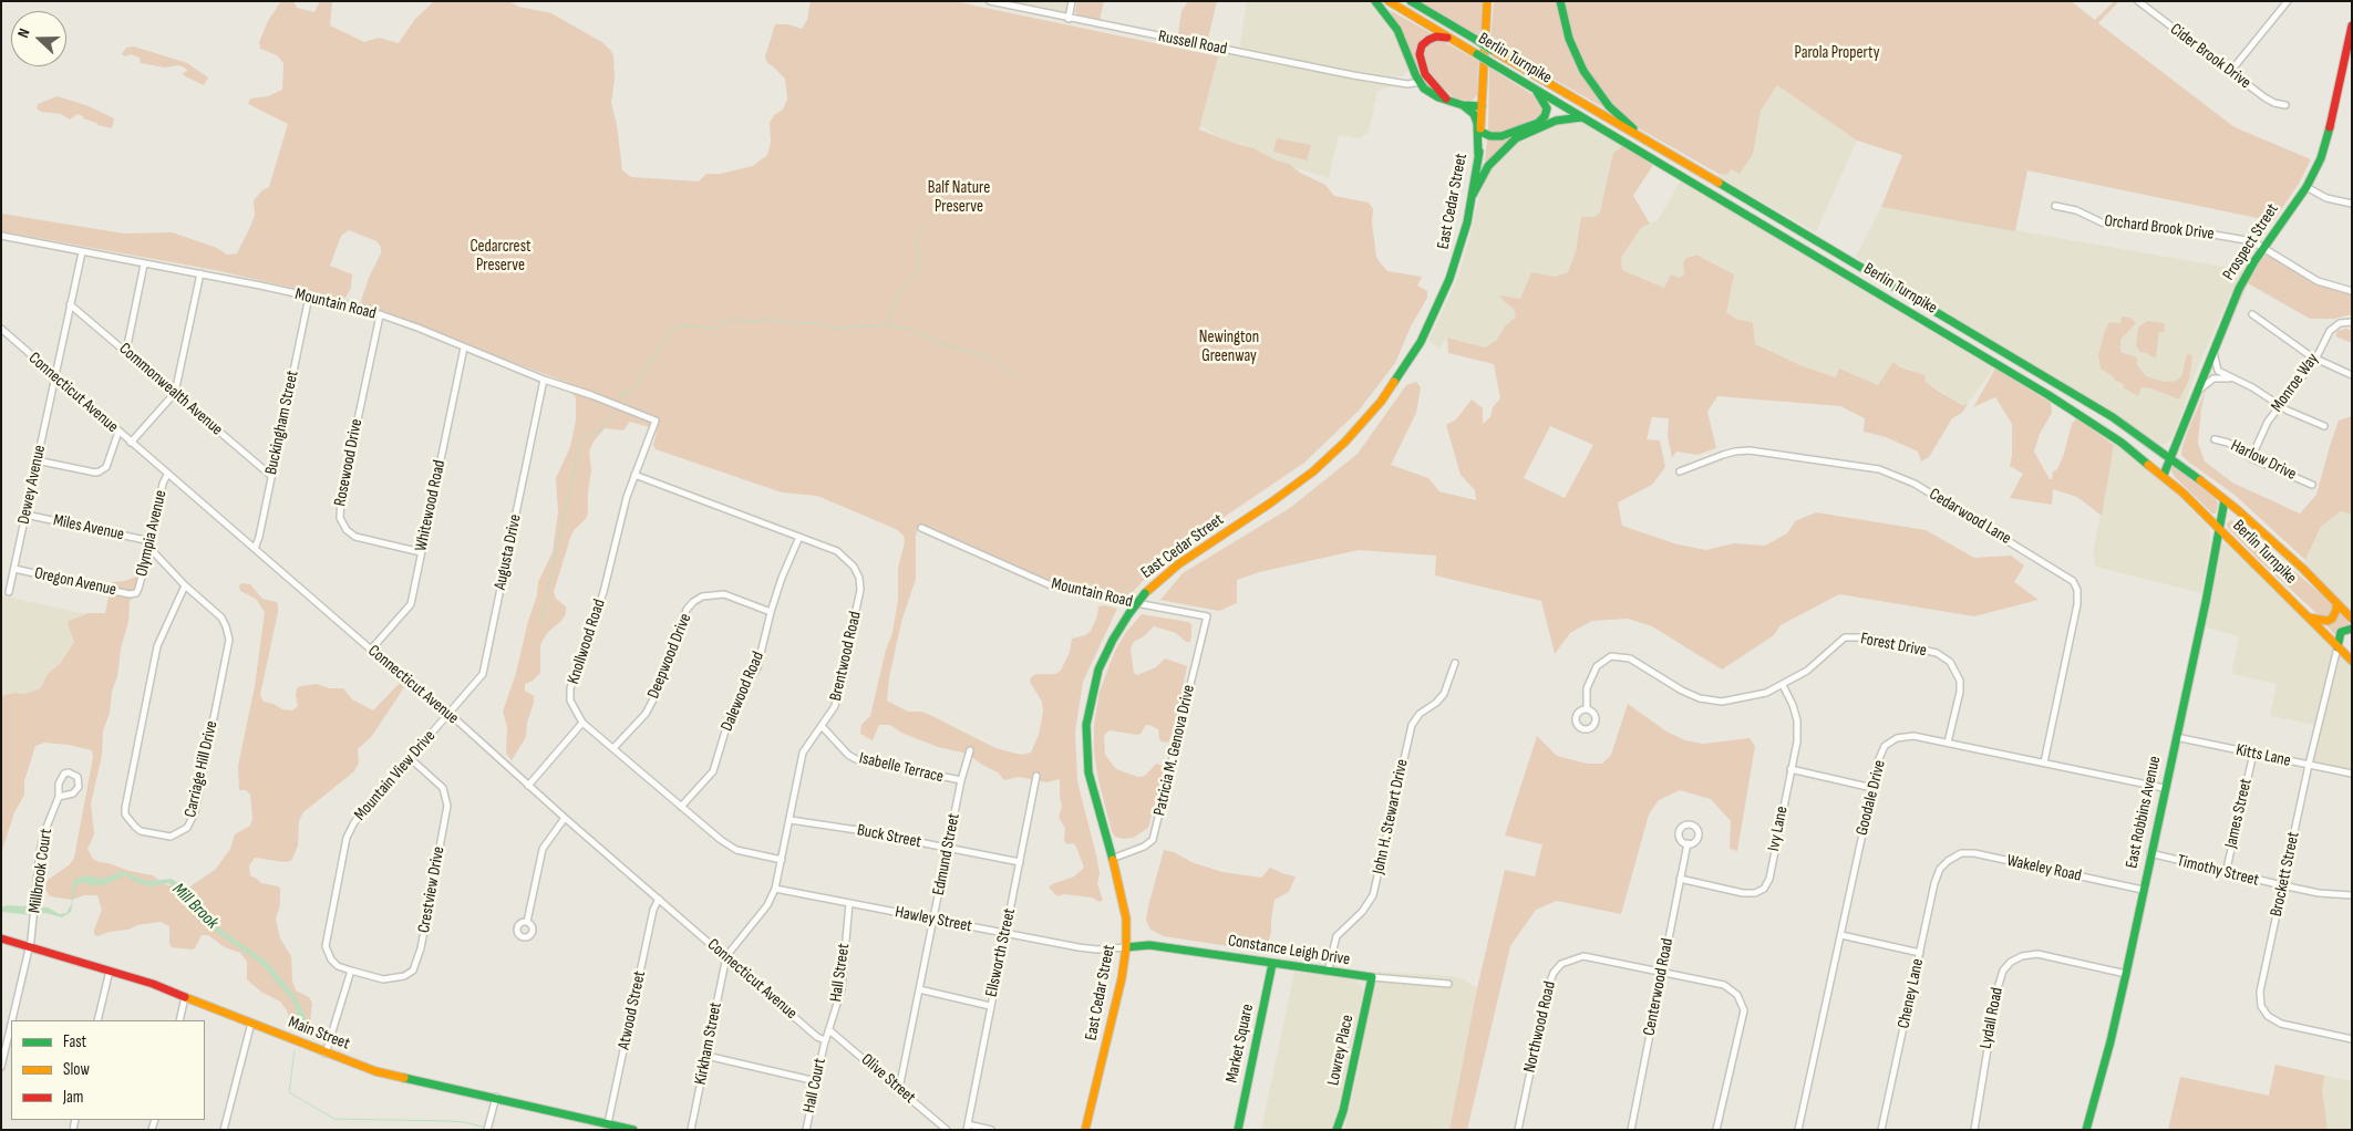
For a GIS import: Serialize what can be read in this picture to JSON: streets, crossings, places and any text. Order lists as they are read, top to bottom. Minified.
{"streets":{"main road":["Berlin Turnpike","East Cedar Street","Prospect Street","East Robbins Avenue","Constance Leigh Drive","Main Street","Market Square","Lowrey Place"],"street":["Russell Road","Cider Brook Drive","Orchard Brook Drive","Mountain Road","Monroe Way","Commonwealth Avenue","Connecticut Avenue","Buckingham Street","Harlow Drive","Rosewood Drive","Dewey Avenue","Whitewood Road","Cedarwood Lane","Miles Avenue","Olympia Avenue","Augusta Drive","Oregon Avenue","Knollwood Road","Forest Drive","Deepwood Drive","Brentwood Road","Dalewood Road","Patricia M. Genova Drive","Kitts Lane","Isabelle Terrace","Carriage Hill Drive","Mountain View Drive","Goodale Drive","James Street","John H. Stewart Drive","Ivy Lane","Buck Street","Edmund Street","Wakeley Road","Millbrook Court","Timothy Street","Brockett Street","Crestview Drive","Hawley Street","Ellsworth Street","Hall Street","Centerwood Road","Cheney Lane","Atwood Street","Lydall Road","Northwood Road","Kirkham Street","Olive Street","Hall Court"]},"crossings":[["Berlin Turnpike","Prospect Street"],["Berlin Turnpike","East Robbins Avenue"],["Berlin Turnpike","Brockett Street"],["East Cedar Street","Patricia M. Genova Drive"],["East Cedar Street","Hawley Street"],["East Cedar Street","Constance Leigh Drive"],["Orchard Brook Drive","Prospect Street"],["Mountain Road","Buckingham Street"],["Mountain Road","Rosewood Drive"],["Mountain Road","Dewey Avenue"],["Mountain Road","Whitewood Road"],["Mountain Road","Augusta Drive"],["Mountain Road","Knollwood Road"],["Mountain Road","Patricia M. Genova Drive"],["Monroe Way","Harlow Drive"],["Commonwealth Avenue","Buckingham Street"],["Commonwealth Avenue","Dewey Avenue"],["Connecticut Avenue","Buckingham Street"],["Connecticut Avenue","Dewey Avenue"],["Connecticut Avenue","Whitewood Road"],["Connecticut Avenue","Olympia Avenue"],["Connecticut Avenue","Augusta Drive"],["Connecticut Avenue","Brentwood Road"],["Connecticut Avenue","Mountain View Drive"],["Connecticut Avenue","Hall Street"],["Connecticut Avenue","Atwood Street"],["Connecticut Avenue","Kirkham Street"],["Connecticut Avenue","Hall Court"],["Rosewood Drive","Whitewood Road"],["Dewey Avenue","Miles Avenue"],["Dewey Avenue","Oregon Avenue"],["Cedarwood Lane","Goodale Drive"],["Miles Avenue","Olympia Avenue"],["Miles Avenue","Carriage Hill Drive"],["Olympia Avenue","Oregon Avenue"],["Olympia Avenue","Carriage Hill Drive"],["Augusta Drive","Mountain View Drive"],["Knollwood Road","Deepwood Drive"],["Knollwood Road","Brentwood Road"],["Knollwood Road","Dalewood Road"],["Forest Drive","Goodale Drive"],["Forest Drive","Ivy Lane"],["Deepwood Drive","Dalewood Road"],["Brentwood Road","Dalewood Road"],["Brentwood Road","Isabelle Terrace"],["Brentwood Road","Buck Street"],["Brentwood Road","Hawley Street"],["Brentwood Road","Kirkham Street"],["Kitts Lane","East Robbins Avenue"],["Kitts Lane","James Street"],["Kitts Lane","Brockett Street"],["Isabelle Terrace","Edmund Street"],["Mountain View Drive","Crestview Drive"],["Goodale Drive","East Robbins Avenue"],["East Robbins Avenue","Wakeley Road"],["East Robbins Avenue","Timothy Street"],["East Robbins Avenue","Lydall Road"],["James Street","Timothy Street"],["John H. Stewart Drive","Constance Leigh Drive"],["Ivy Lane","Centerwood Road"],["Buck Street","Edmund Street"],["Buck Street","Ellsworth Street"],["Edmund Street","Hawley Street"],["Edmund Street","Olive Street"],["Wakeley Road","Cheney Lane"],["Millbrook Court","Main Street"],["Timothy Street","Brockett Street"],["Hawley Street","Constance Leigh Drive"],["Hawley Street","Ellsworth Street"],["Hawley Street","Hall Street"],["Constance Leigh Drive","Market Square"],["Constance Leigh Drive","Lowrey Place"],["Hall Street","Olive Street"],["Hall Street","Hall Court"],["Centerwood Road","Northwood Road"],["Atwood Street","Main Street"]],"water":["Mill Brook"],"parks":["Parola Property","Balf Nature Preserve","Cedarcrest Preserve","Newington Greenway"],"legend":["Fast","Slow","Jam"],"north":"left"}
